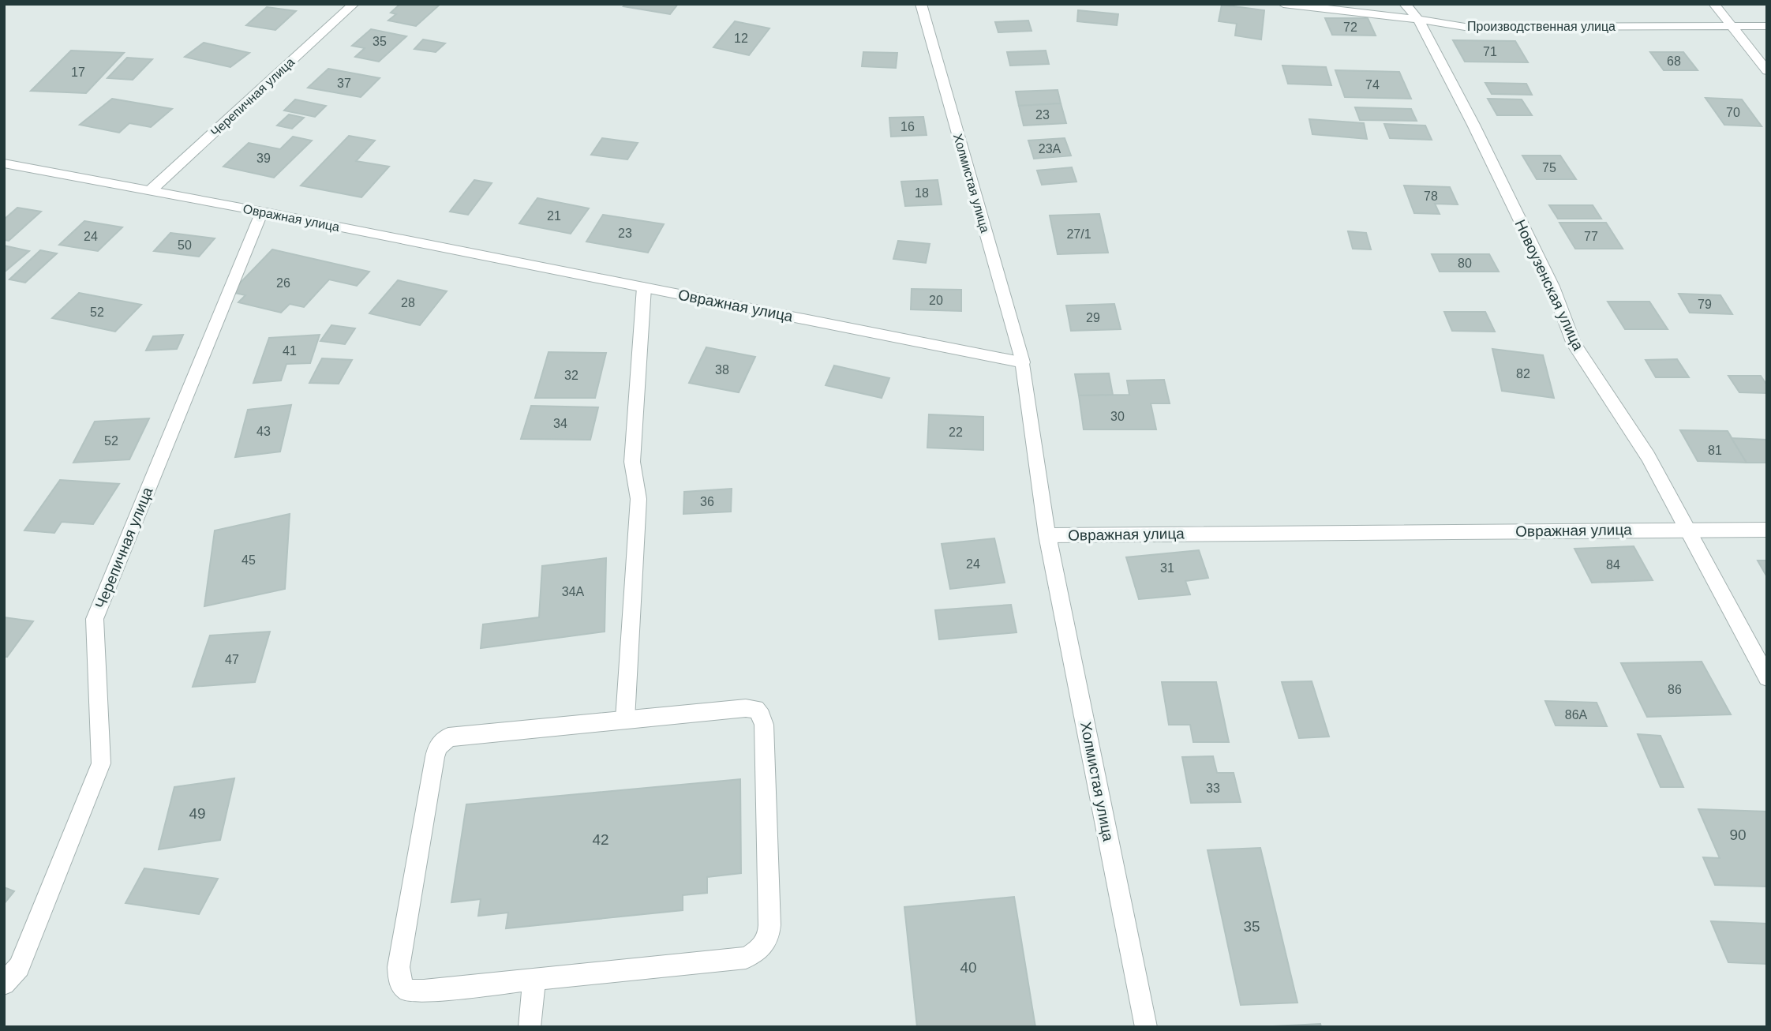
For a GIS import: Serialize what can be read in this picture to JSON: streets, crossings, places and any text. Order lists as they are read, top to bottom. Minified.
{"streets":{"street":["Производственная улица","Черепичная улица","Холмистая улица","Овражная улица","Новоузенская улица"]},"crossings":[["Производственная улица","Новоузенская улица"],["Черепичная улица","Овражная улица"],["Холмистая улица","Овражная улица"],["Овражная улица","Новоузенская улица"]],"house_numbers":["72","12","35","71","68","17","37","74","70","23","16","23А","39","75","18","78","21","23","27/1","24","77","50","80","26","20","28","79","52","29","41","38","82","32","30","34","43","22","52","81","36","45","24","84","31","34А","47","86","86А","33","49","90","42","35","40"]}
